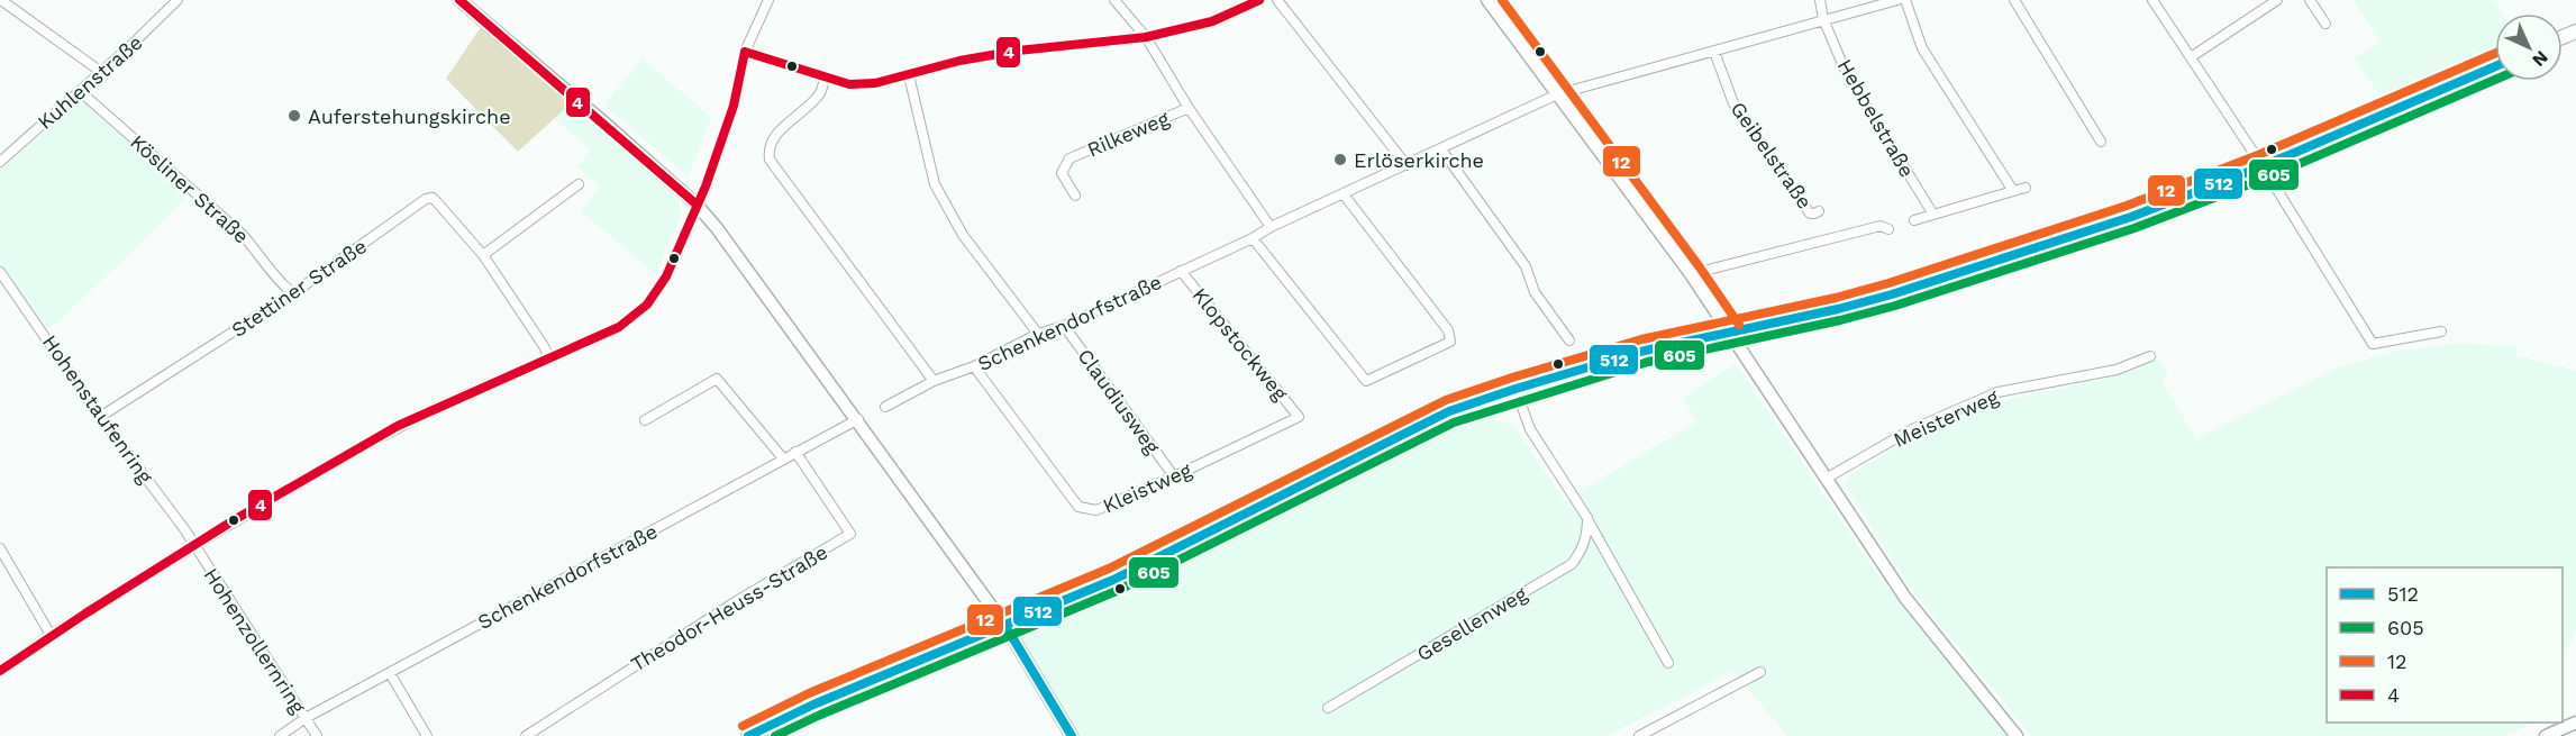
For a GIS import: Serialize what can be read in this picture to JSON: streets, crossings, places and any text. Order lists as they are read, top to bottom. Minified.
{"streets":{"street":["Kuhlenstraße","Hebbelstraße","Rilkeweg","Geibelstraße","Kösliner Straße","Stettiner Straße","Schenkendorfstraße","Klopstockweg","Claudiusweg","Hohenstaufenring","Meisterweg","Kleistweg","Theodor-Heuss-Straße","Gesellenweg","Hohenzollernring"]},"crossings":[["Kuhlenstraße","Kösliner Straße"],["Hebbelstraße","Schenkendorfstraße"],["Rilkeweg","Schenkendorfstraße"],["Geibelstraße","Schenkendorfstraße"],["Kösliner Straße","Stettiner Straße"],["Stettiner Straße","Hohenstaufenring"],["Schenkendorfstraße","Klopstockweg"],["Schenkendorfstraße","Claudiusweg"],["Schenkendorfstraße","Kleistweg"],["Schenkendorfstraße","Theodor-Heuss-Straße"],["Schenkendorfstraße","Hohenzollernring"],["Klopstockweg","Kleistweg"],["Claudiusweg","Kleistweg"],["Hohenstaufenring","Hohenzollernring"]],"places":["Auferstehungskirche","Erlöserkirche"],"lines":["transit line 12","transit line 4","transit line 512","transit line 605"],"legend":["512","605","12","4"],"north":"bottom right"}
